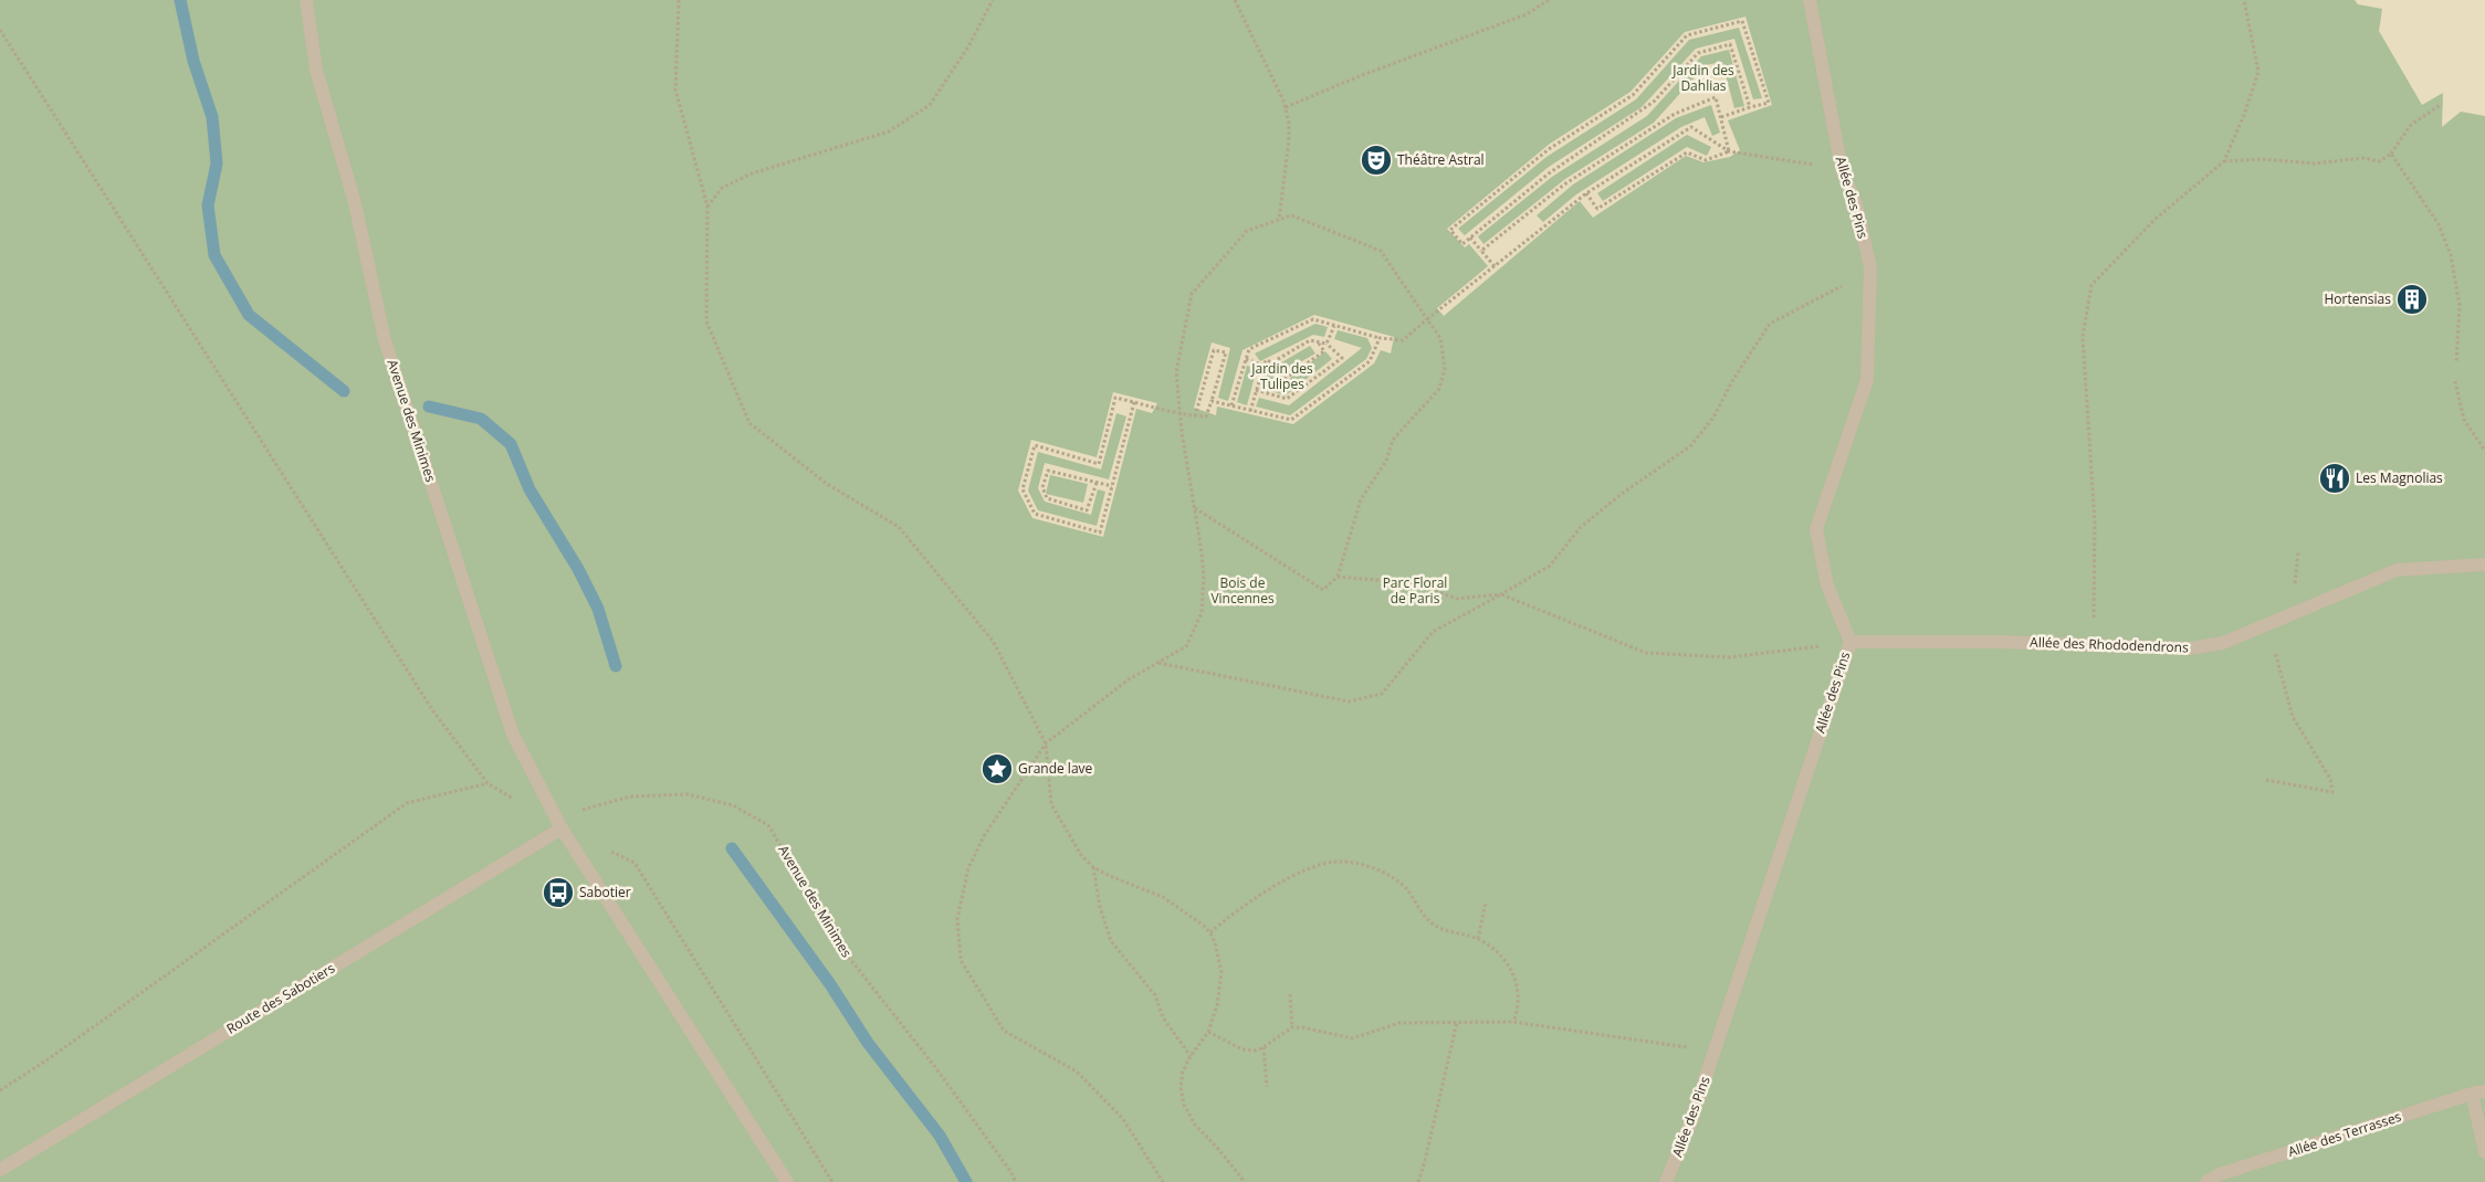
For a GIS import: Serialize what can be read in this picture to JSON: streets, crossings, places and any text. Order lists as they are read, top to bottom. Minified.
{"streets":{"lane":["Allée des Pins","Avenue des Minimes","Allée des Rhododendrons","Route des Sabotiers","Allée des Terrasses"]},"crossings":[["Allée des Pins","Allée des Rhododendrons"],["Avenue des Minimes","Route des Sabotiers"]],"parks":["Jardin des Dahlias","Jardin des Tulipes","Bois de Vincennes","Parc Floral de Paris"],"places":{"theatre":["Théâtre Astral"],"building":["Hortensias"],"restaurant":["Les Magnolias"],"place":["Grande lave"],"bus stop":["Sabotier"]}}
